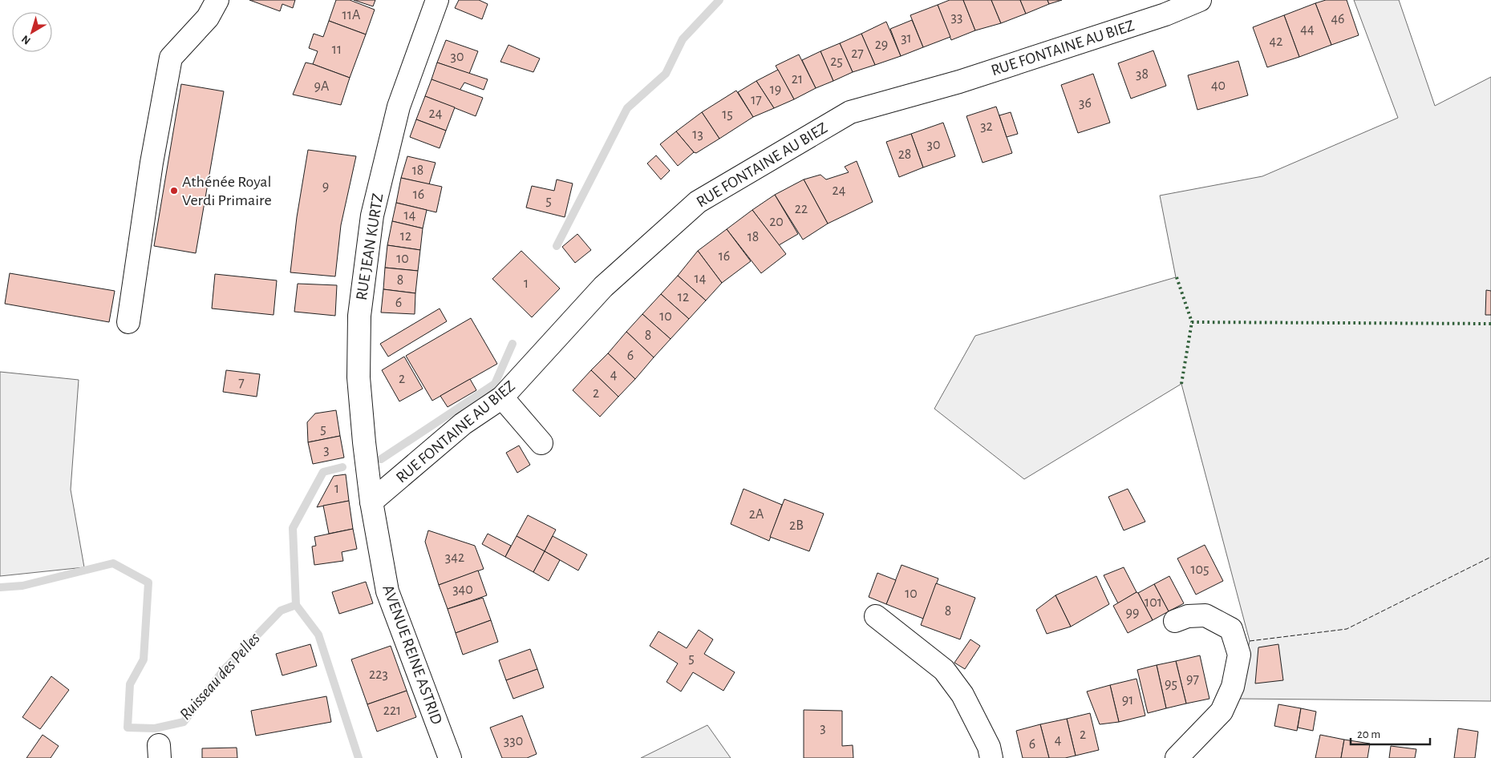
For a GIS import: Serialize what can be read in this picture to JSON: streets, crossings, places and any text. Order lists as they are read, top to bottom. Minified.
{"streets":{"street":["RUE FONTAINE AU BIEZ","RUE JEAN KURTZ","AVENUE REINE ASTRID"]},"crossings":[["RUE FONTAINE AU BIEZ","RUE JEAN KURTZ"],["RUE FONTAINE AU BIEZ","AVENUE REINE ASTRID"],["RUE JEAN KURTZ","AVENUE REINE ASTRID"]],"water":["Ruisseau des Pelles"],"places":["Athénée Royal Verdi Primaire"],"house_numbers":["11A","33","46","44","31","42","29","11","27","30","25","38","21","40","9A","19","17","36","24","15","32","13","30","28","18","9","24","16","5","22","14","20","12","18","16","10","14","8","1","12","6","10","8","6","4","2","7","2","5","3","1","2A","2B","342","105","340","10","101","8","99","5","223","97","95","91","221","3","2","4","330","6"],"scale_bar":"20 m","north":"bottom left"}
